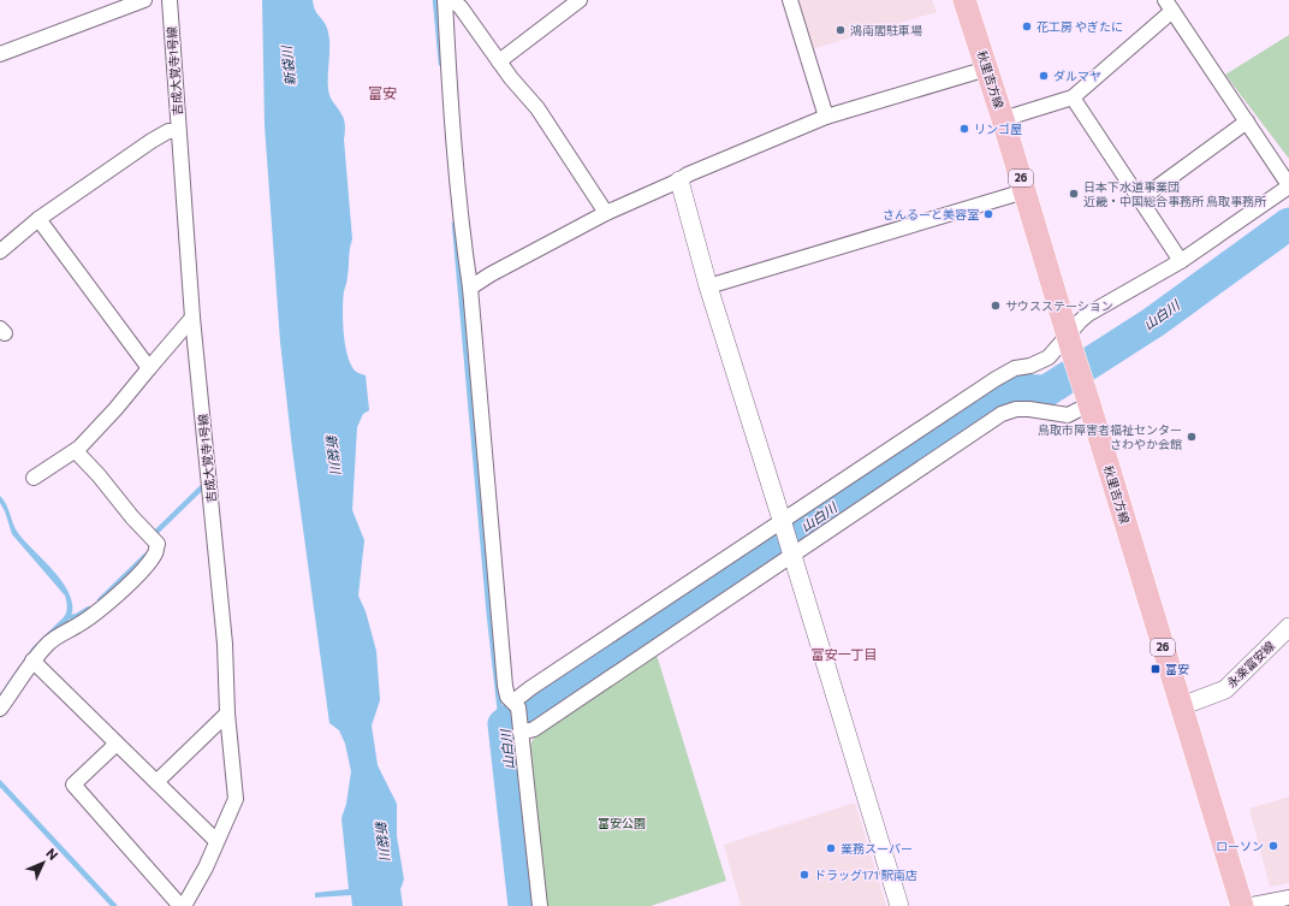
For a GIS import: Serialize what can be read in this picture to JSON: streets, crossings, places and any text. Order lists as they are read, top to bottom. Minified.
{"streets":{"main road":["秋里吉方線","26"],"street":["吉成大覚寺1号線","永楽富安線"]},"crossings":[["秋里吉方線","永楽富安線"]],"districts":["富安","富安一丁目"],"water":["新袋川","山白川"],"parks":["富安公園"],"places":{"other":["花工房 やぎたに","鴻南閣駐車場","ダルマヤ","リンゴ屋","日本下水道事業団 近畿・中国総合事務所 鳥取事務所","さんるーと美容室","サウスステーション","鳥取市障害者福祉センター さわやか会館","ローソン","業務スーパー","ドラッグ171 駅南店"],"transit":["富安"]},"north":"top right"}
